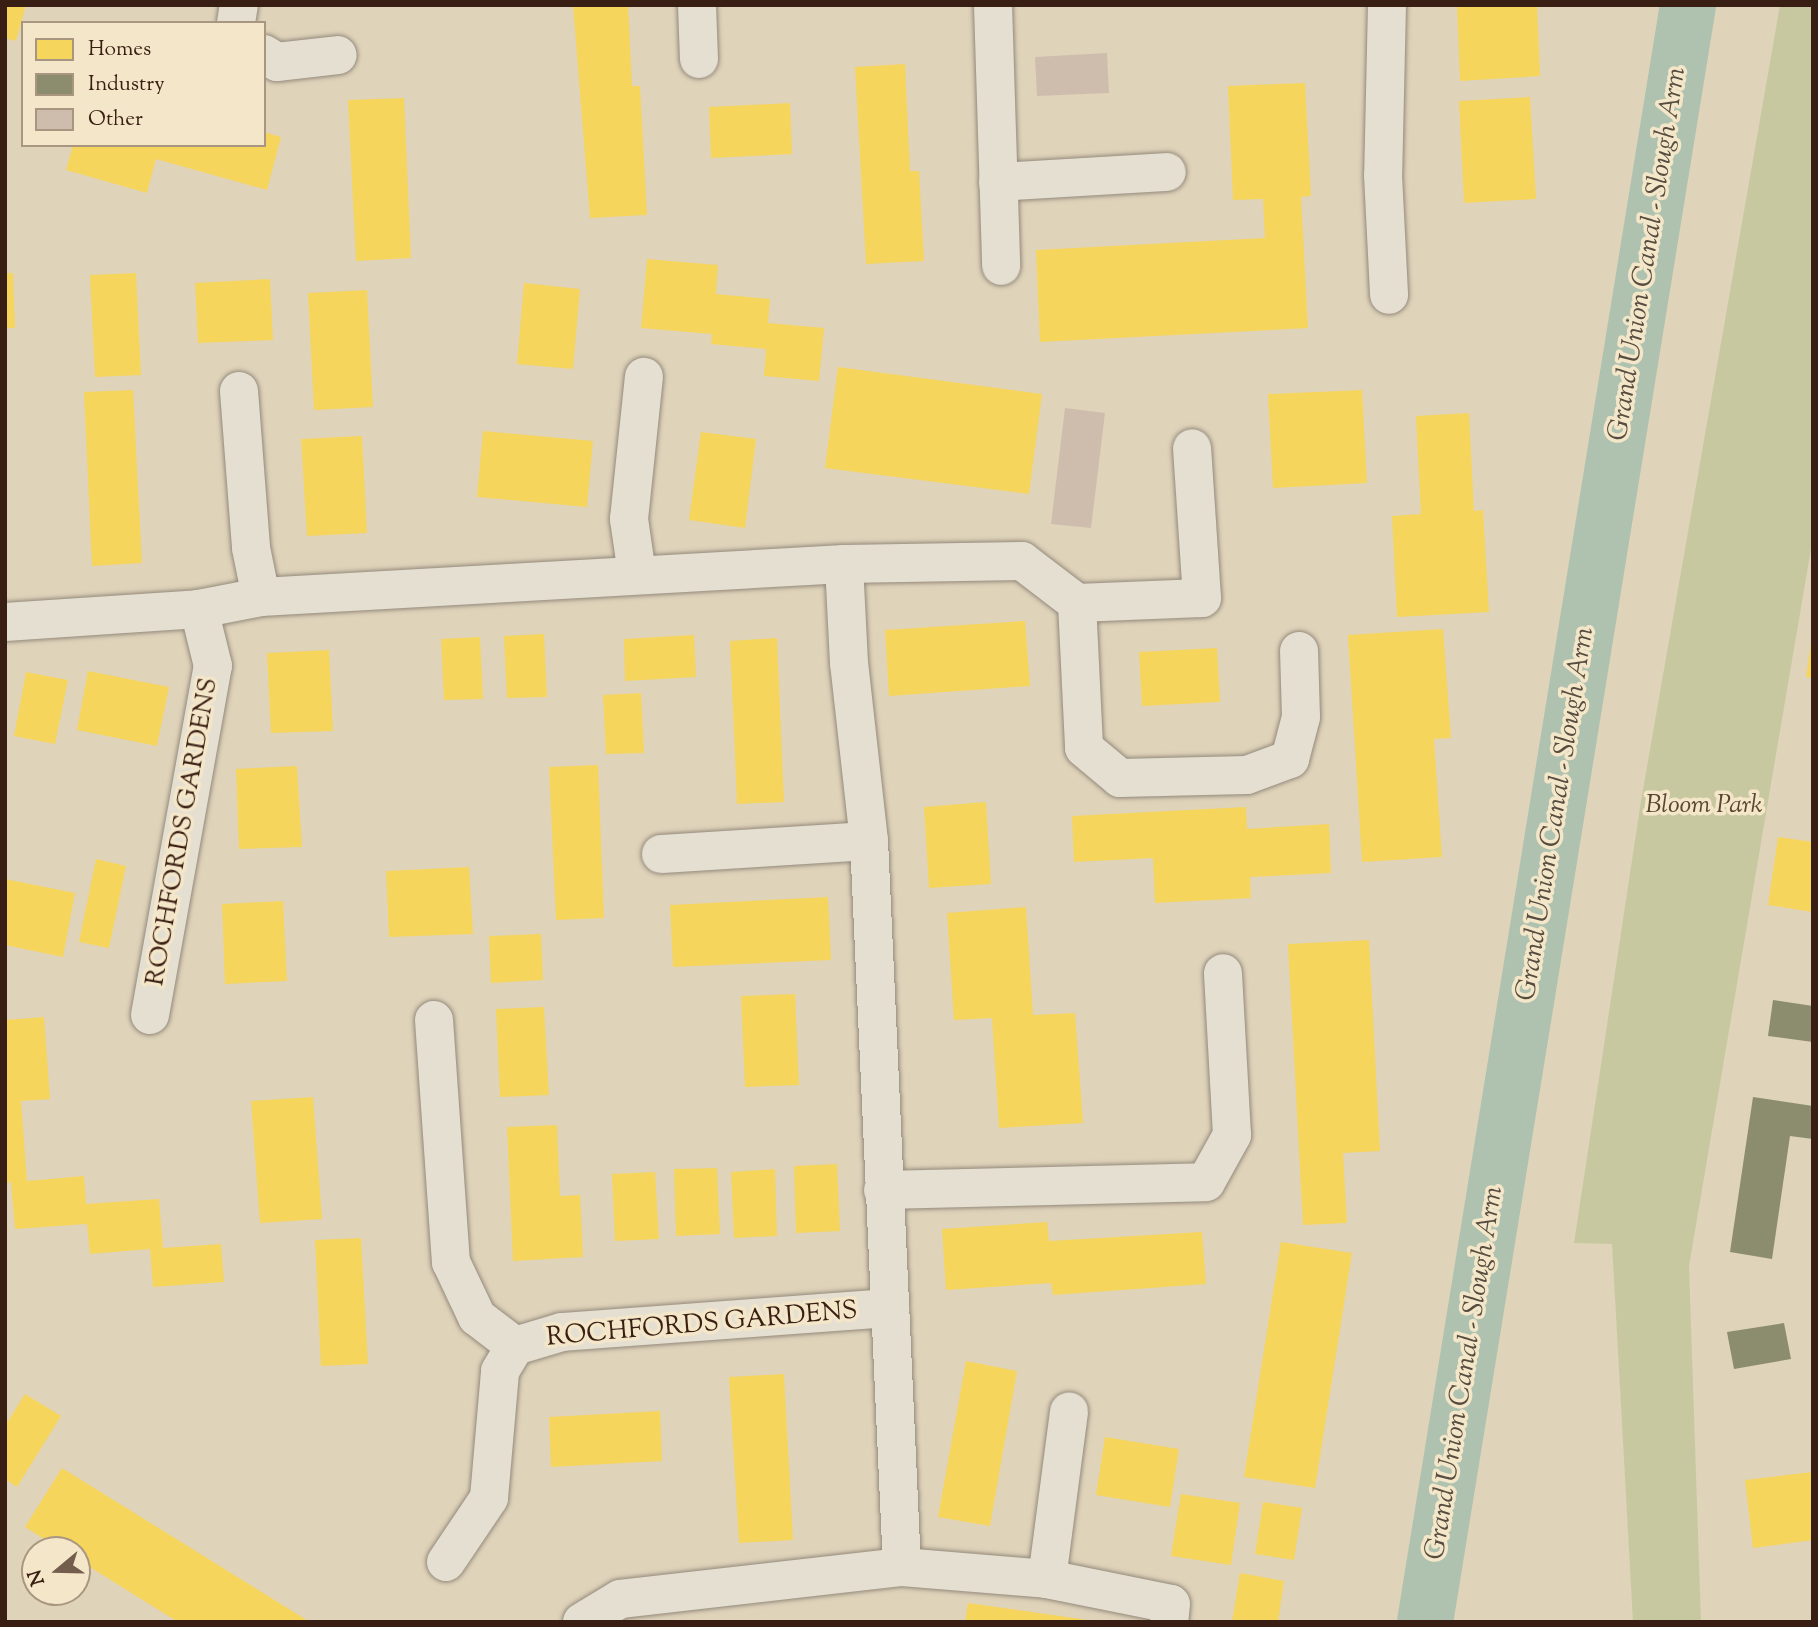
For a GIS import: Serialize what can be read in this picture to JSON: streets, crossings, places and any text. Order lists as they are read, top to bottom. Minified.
{"streets":{"street":["ROCHFORDS GARDENS"]},"water":["Grand Union Canal - Slough Arm"],"parks":["Bloom Park"],"legend":["Homes","Industry","Other"],"north":"left"}
